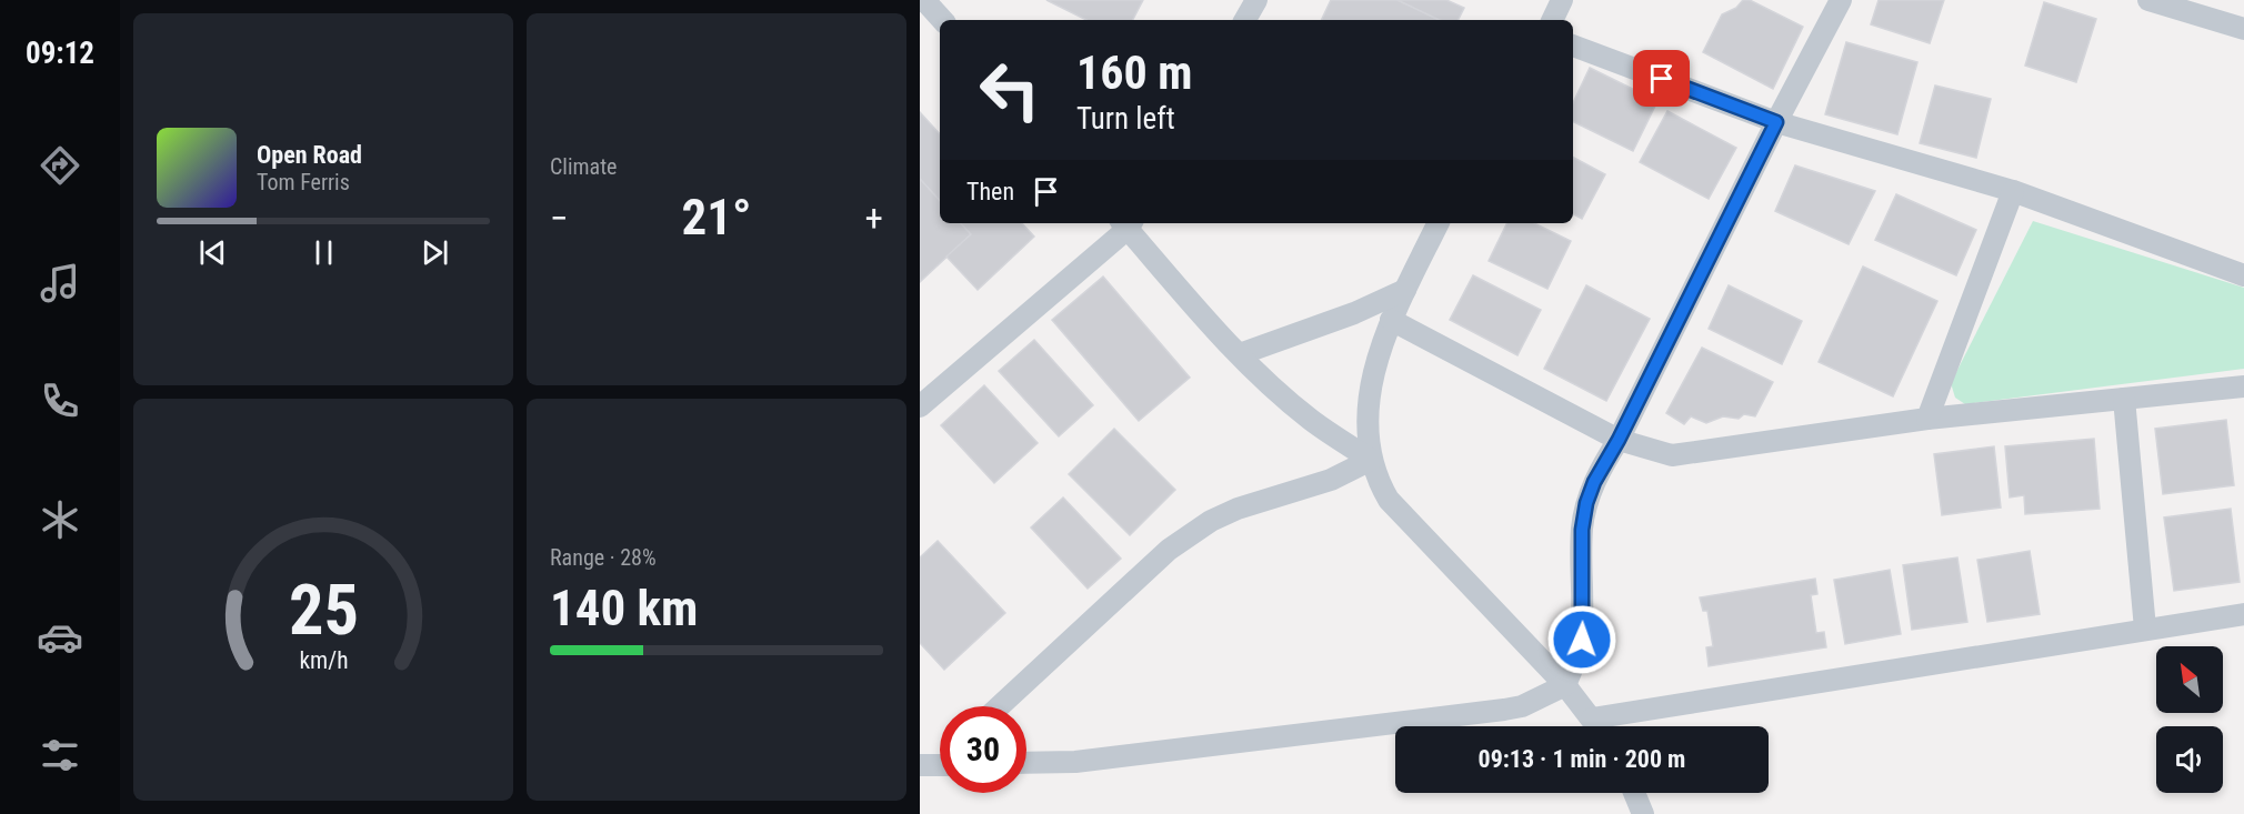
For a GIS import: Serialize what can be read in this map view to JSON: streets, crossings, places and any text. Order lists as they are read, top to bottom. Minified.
{"north":"top left","page":{"tabs":"09:12","tile":["Climate",["Range · 28%","140 km"]],"turn":["160 m","Turn left"],"song":["Open Road","Tom Ferris"],"then":"Then","heat":["−","21°","+"],"limit":"30","trip":"09:13 · 1 min · 200 m","gauge":["25","km/h"]}}
